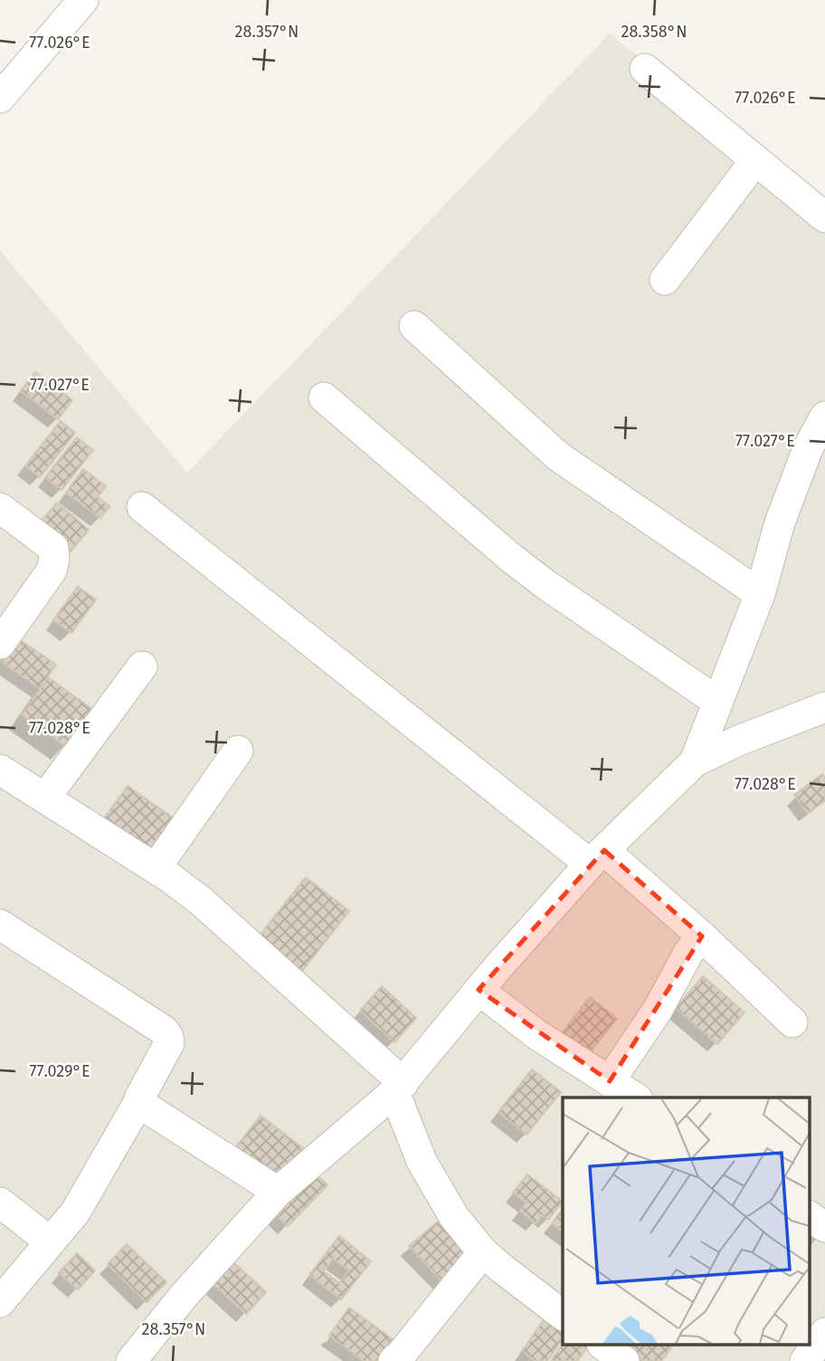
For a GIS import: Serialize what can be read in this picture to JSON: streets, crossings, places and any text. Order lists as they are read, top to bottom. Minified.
{"coordinates":["28.357°N","28.358°N","77.026°E","77.027°E","77.028°E","77.029°E"]}
